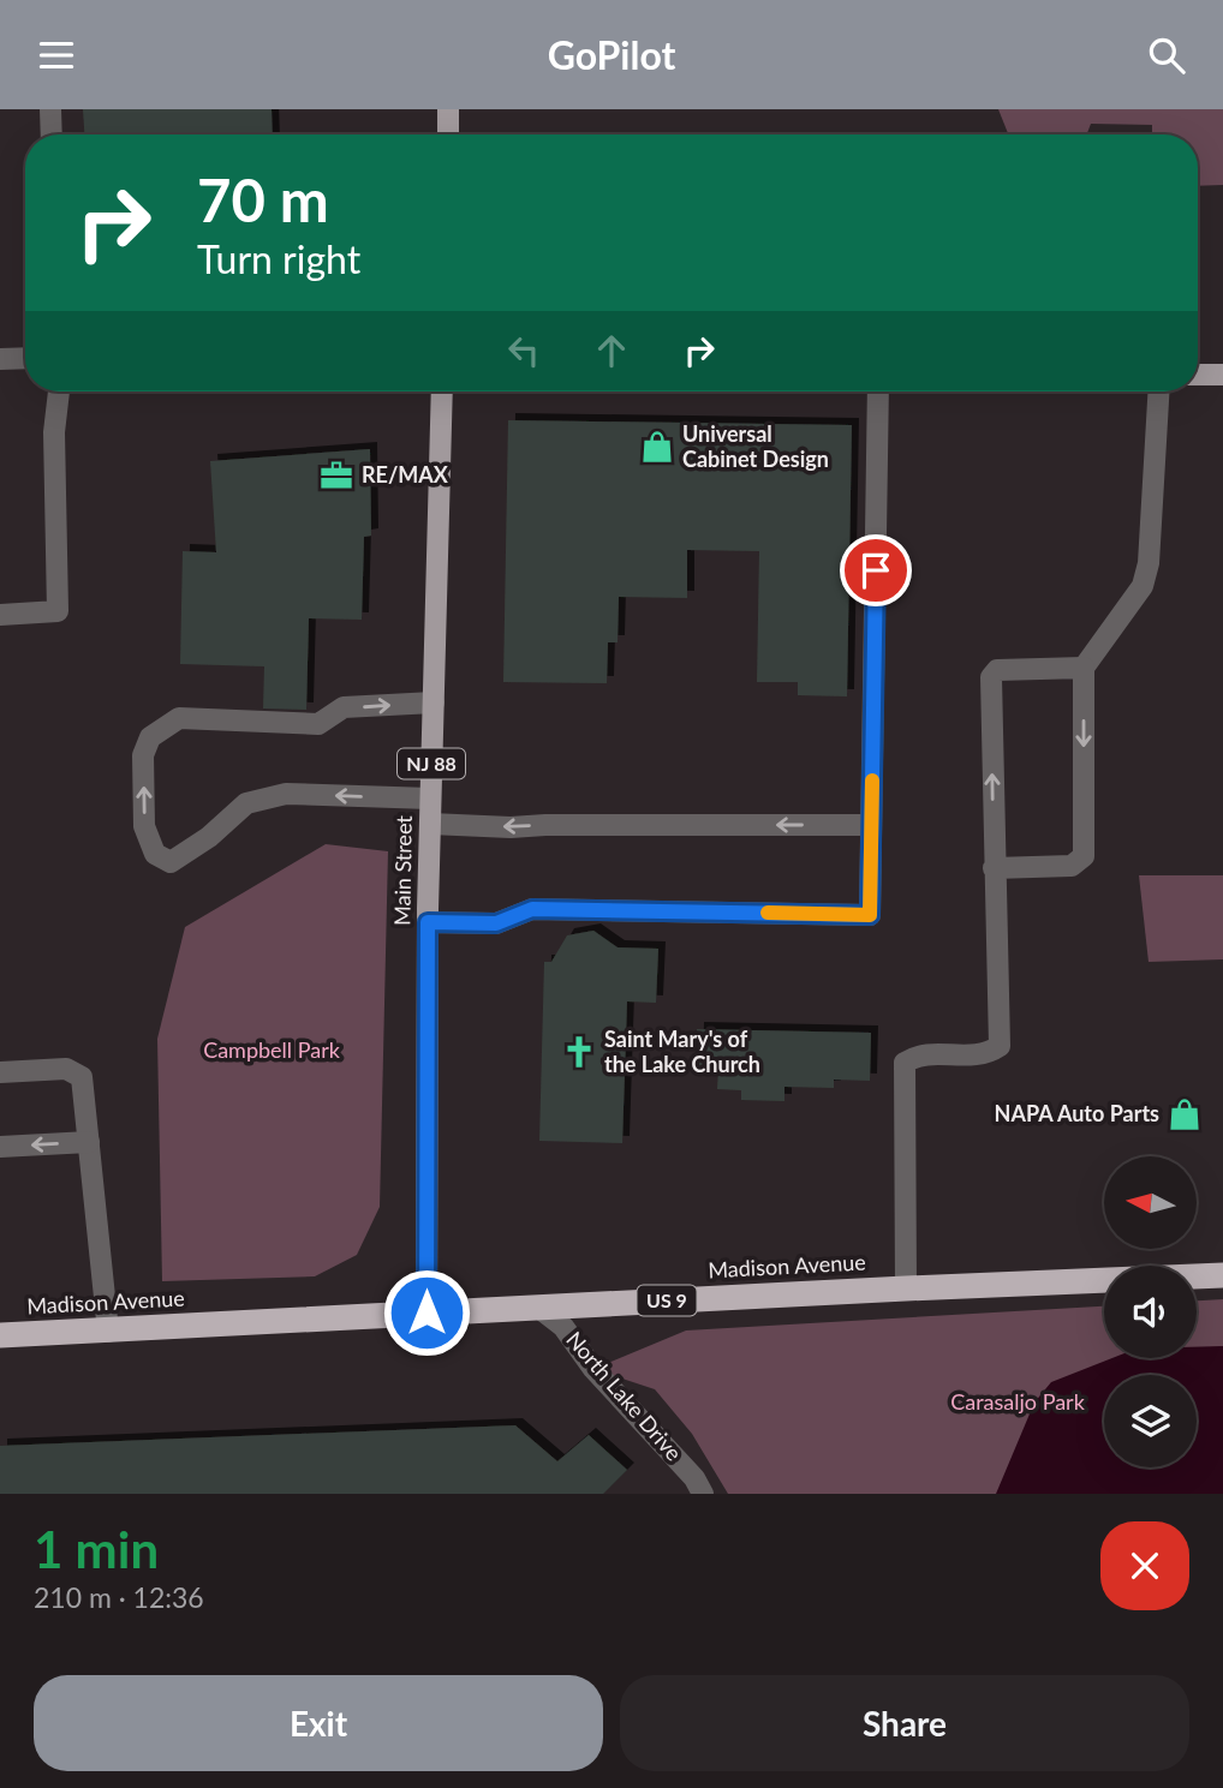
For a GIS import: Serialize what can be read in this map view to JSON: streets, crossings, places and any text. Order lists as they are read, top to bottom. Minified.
{"streets":{"highway":["Madison Avenue","US 9"],"main road":["NJ 88","Main Street"],"street":["North Lake Drive"]},"crossings":[["Main Street","Madison Avenue"],["Madison Avenue","North Lake Drive"]],"parks":["Campbell Park","Carasaljo Park"],"places":{"shop":["Universal Cabinet Design","NAPA Auto Parts"],"office":["RE/MAX"],"church":["Saint Mary's of the Lake Church"]},"north":"left","page":{"header":"GoPilot","turn":["70 m","Turn right"],"heading":["1 min","210 m · 12:36"],"buttons":["Exit","Share"]}}
